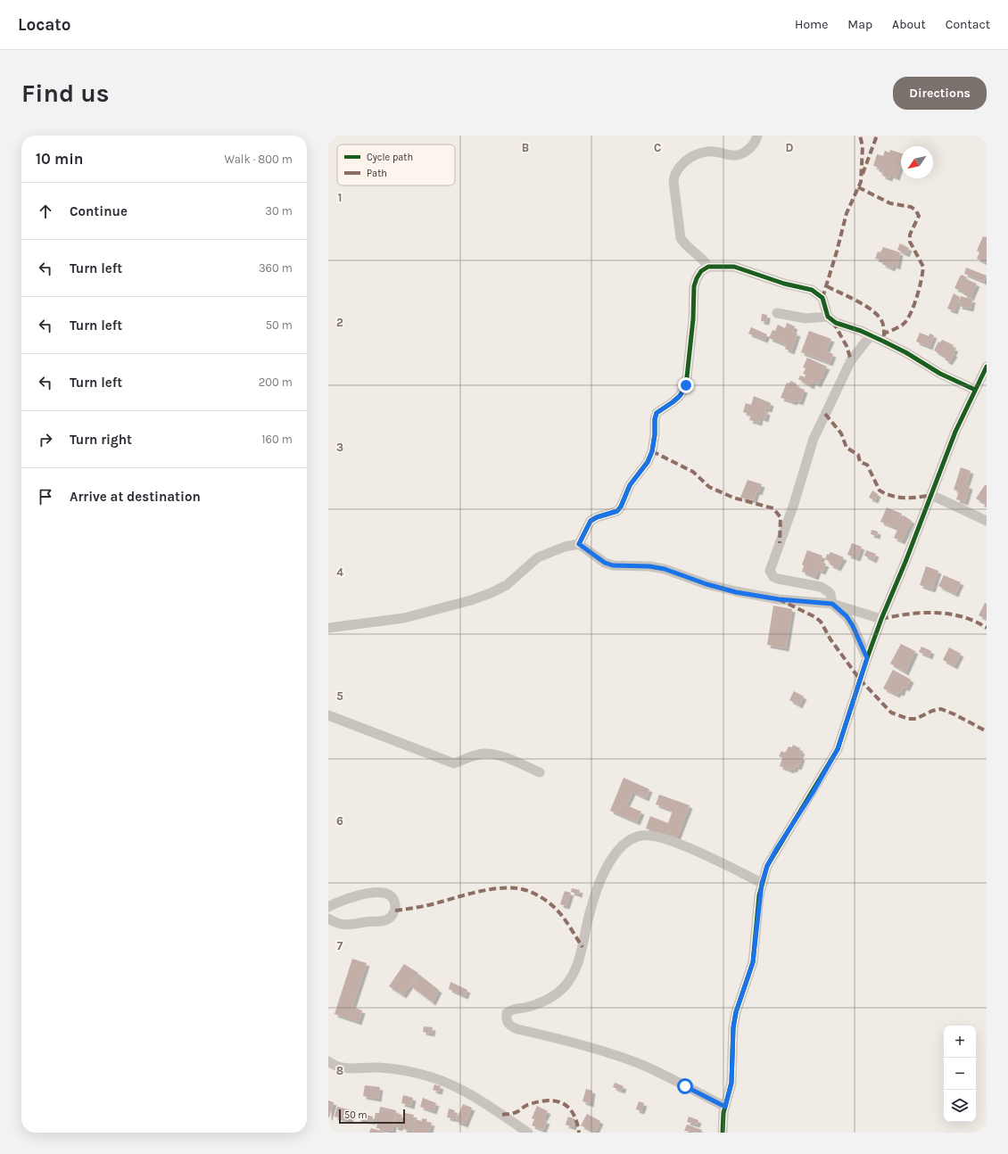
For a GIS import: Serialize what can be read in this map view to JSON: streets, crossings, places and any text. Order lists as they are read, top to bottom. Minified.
{"legend":["Cycle path","Path"],"scale_bar":"50 m","north":"bottom left","page":{"header":"Locato","nav":["Home","Map","About","Contact"],"buttons":"Directions","title":"Find us","heading":["10 min","Walk · 800 m"],"list":[["Continue","30 m"],["Turn left","360 m"],["Turn left","50 m"],["Turn left","200 m"],["Turn right","160 m"],"Arrive at destination"],"map_buttons":["+","−"],"scale":"50 m"},"grid":{"columns":["B","C","D"],"rows":["1","2","3","4","5","6","7","8"]}}
